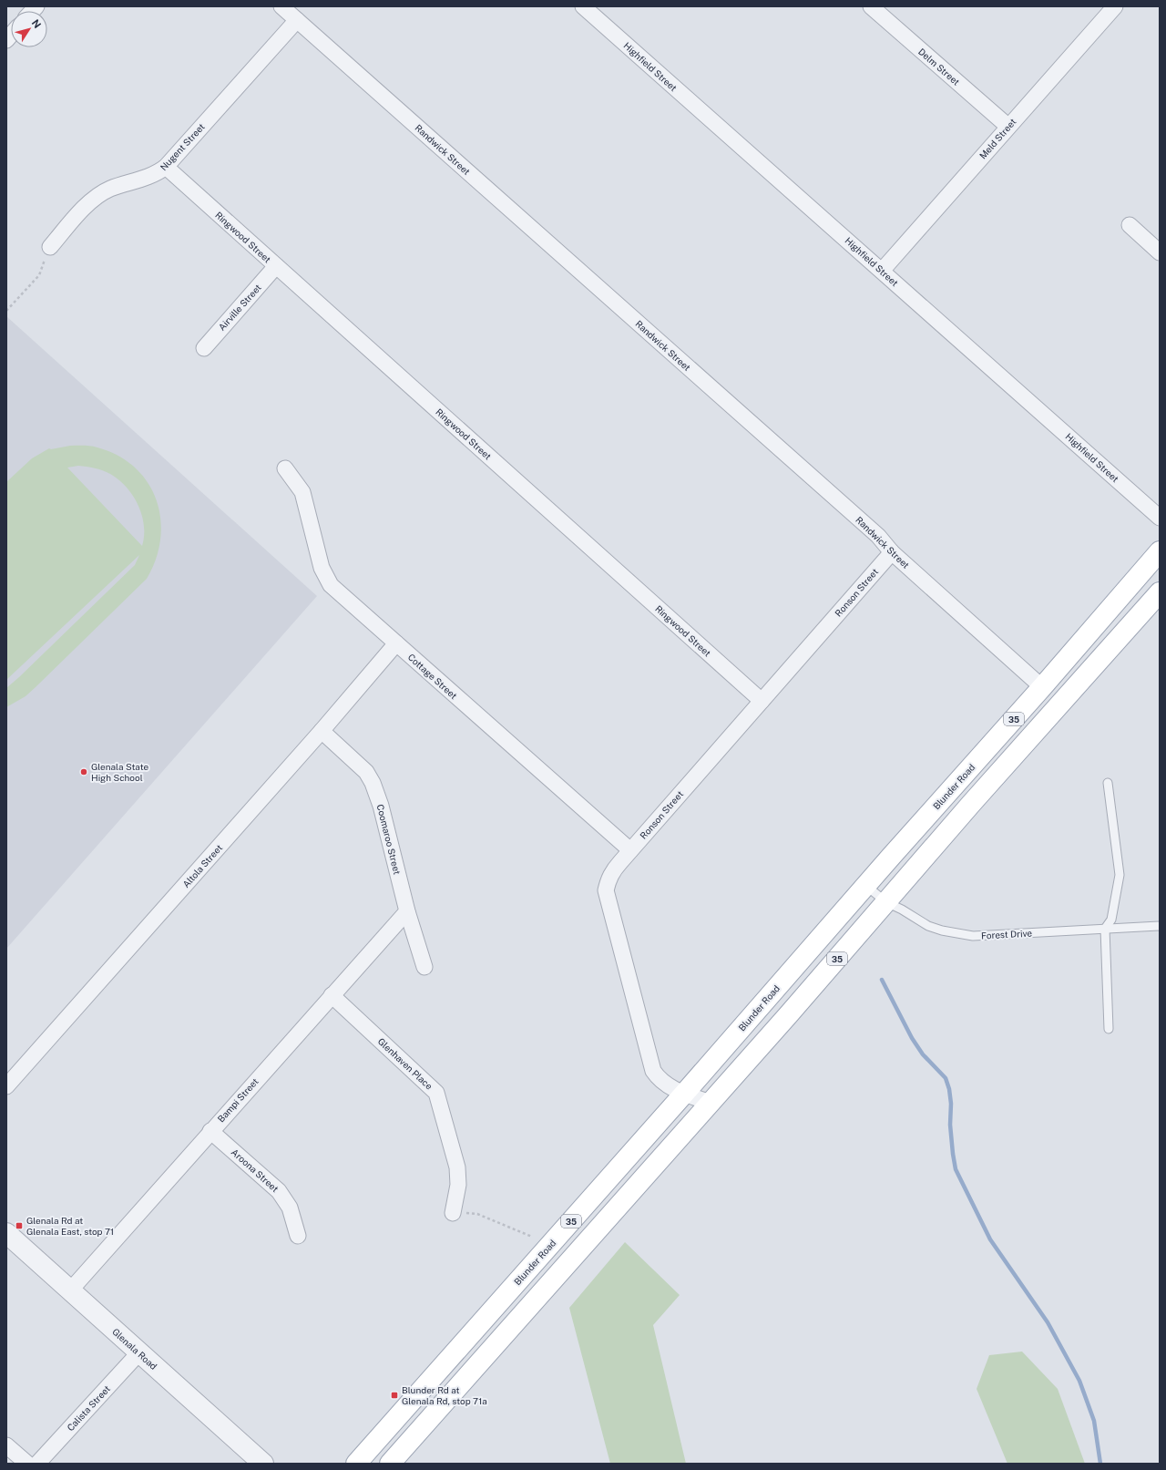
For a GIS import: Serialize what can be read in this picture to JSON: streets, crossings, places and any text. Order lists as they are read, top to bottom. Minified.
{"streets":{"main road":["35","Blunder Road"],"street":["Highfield Street","Delm Street","Meld Street","Nugent Street","Randwick Street","Ringwood Street","Airville Street","Ronson Street","Cottage Street","Coomaroo Street","Altola Street","Glenhaven Place","Bampi Street","Aroona Street","Glenala Road","Calista Street"],"lane":["Forest Drive"]},"crossings":[["Highfield Street","Meld Street"],["Delm Street","Meld Street"],["Nugent Street","Randwick Street"],["Nugent Street","Ringwood Street"],["Randwick Street","Ronson Street"],["Randwick Street","Blunder Road"],["Ringwood Street","Airville Street"],["Ringwood Street","Ronson Street"],["Ronson Street","Cottage Street"],["Ronson Street","35"],["Ronson Street","Blunder Road"],["Cottage Street","Altola Street"],["35","Forest Drive"],["Blunder Road","Forest Drive"],["Coomaroo Street","Altola Street"],["Coomaroo Street","Bampi Street"],["Glenhaven Place","Bampi Street"],["Bampi Street","Aroona Street"],["Bampi Street","Glenala Road"],["Glenala Road","Calista Street"]],"places":{"other":["Glenala State High School"],"transit":["Glenala Rd at Glenala East, stop 71","Blunder Rd at Glenala Rd, stop 71a"]},"north":"top right"}
